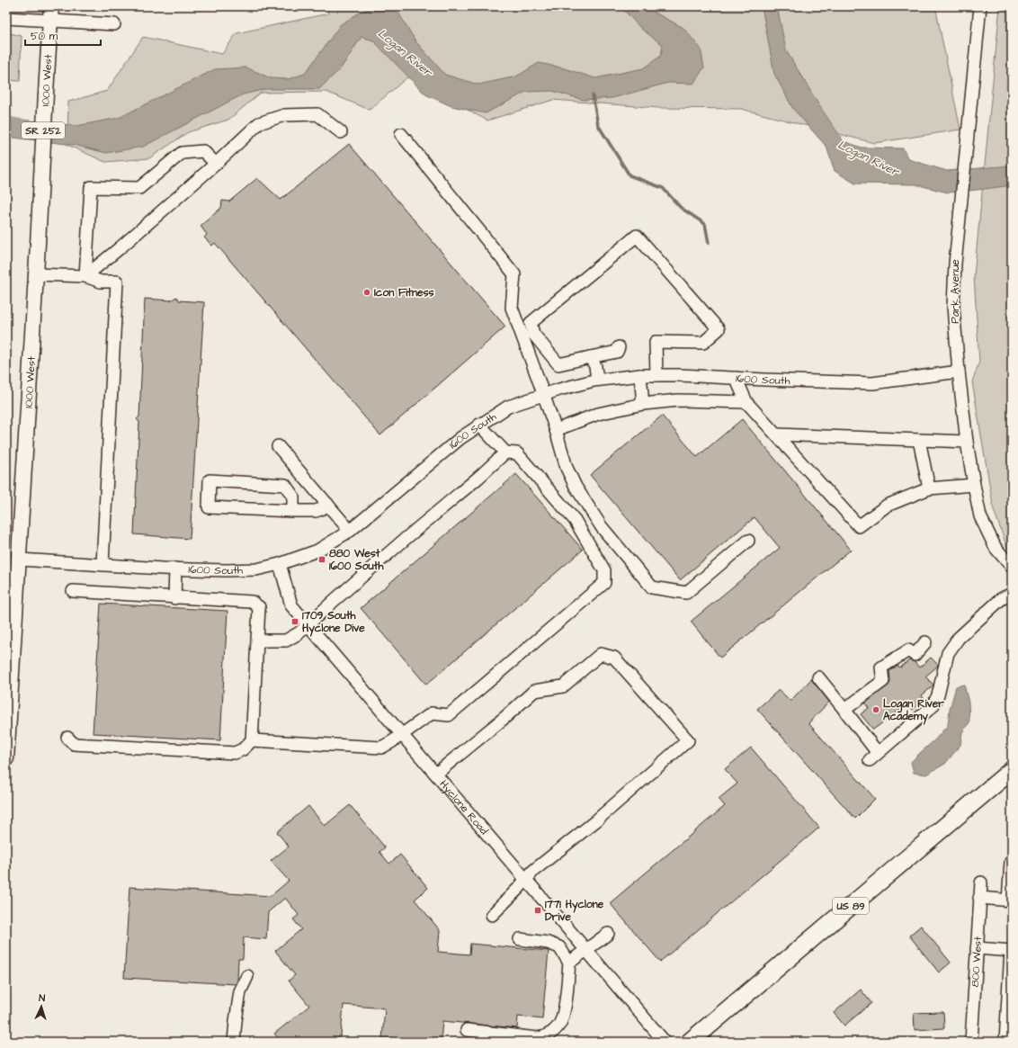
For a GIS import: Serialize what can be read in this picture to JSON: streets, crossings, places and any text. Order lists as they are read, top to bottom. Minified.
{"streets":{"highway":["US 89"],"main road":["1000 West","SR 252"],"street":["Park Avenue","1600 South","Hyclone Road","800 West"]},"crossings":[["1000 West","1600 South"],["Park Avenue","1600 South"],["1600 South","Hyclone Road"]],"water":["Logan River"],"places":{"other":["Icon Fitness","Logan River Academy"],"transit":["880 West 1600 South","1709 South Hyclone Dive","1771 Hyclone Drive"]},"scale_bar":"50 m","north":"top"}
